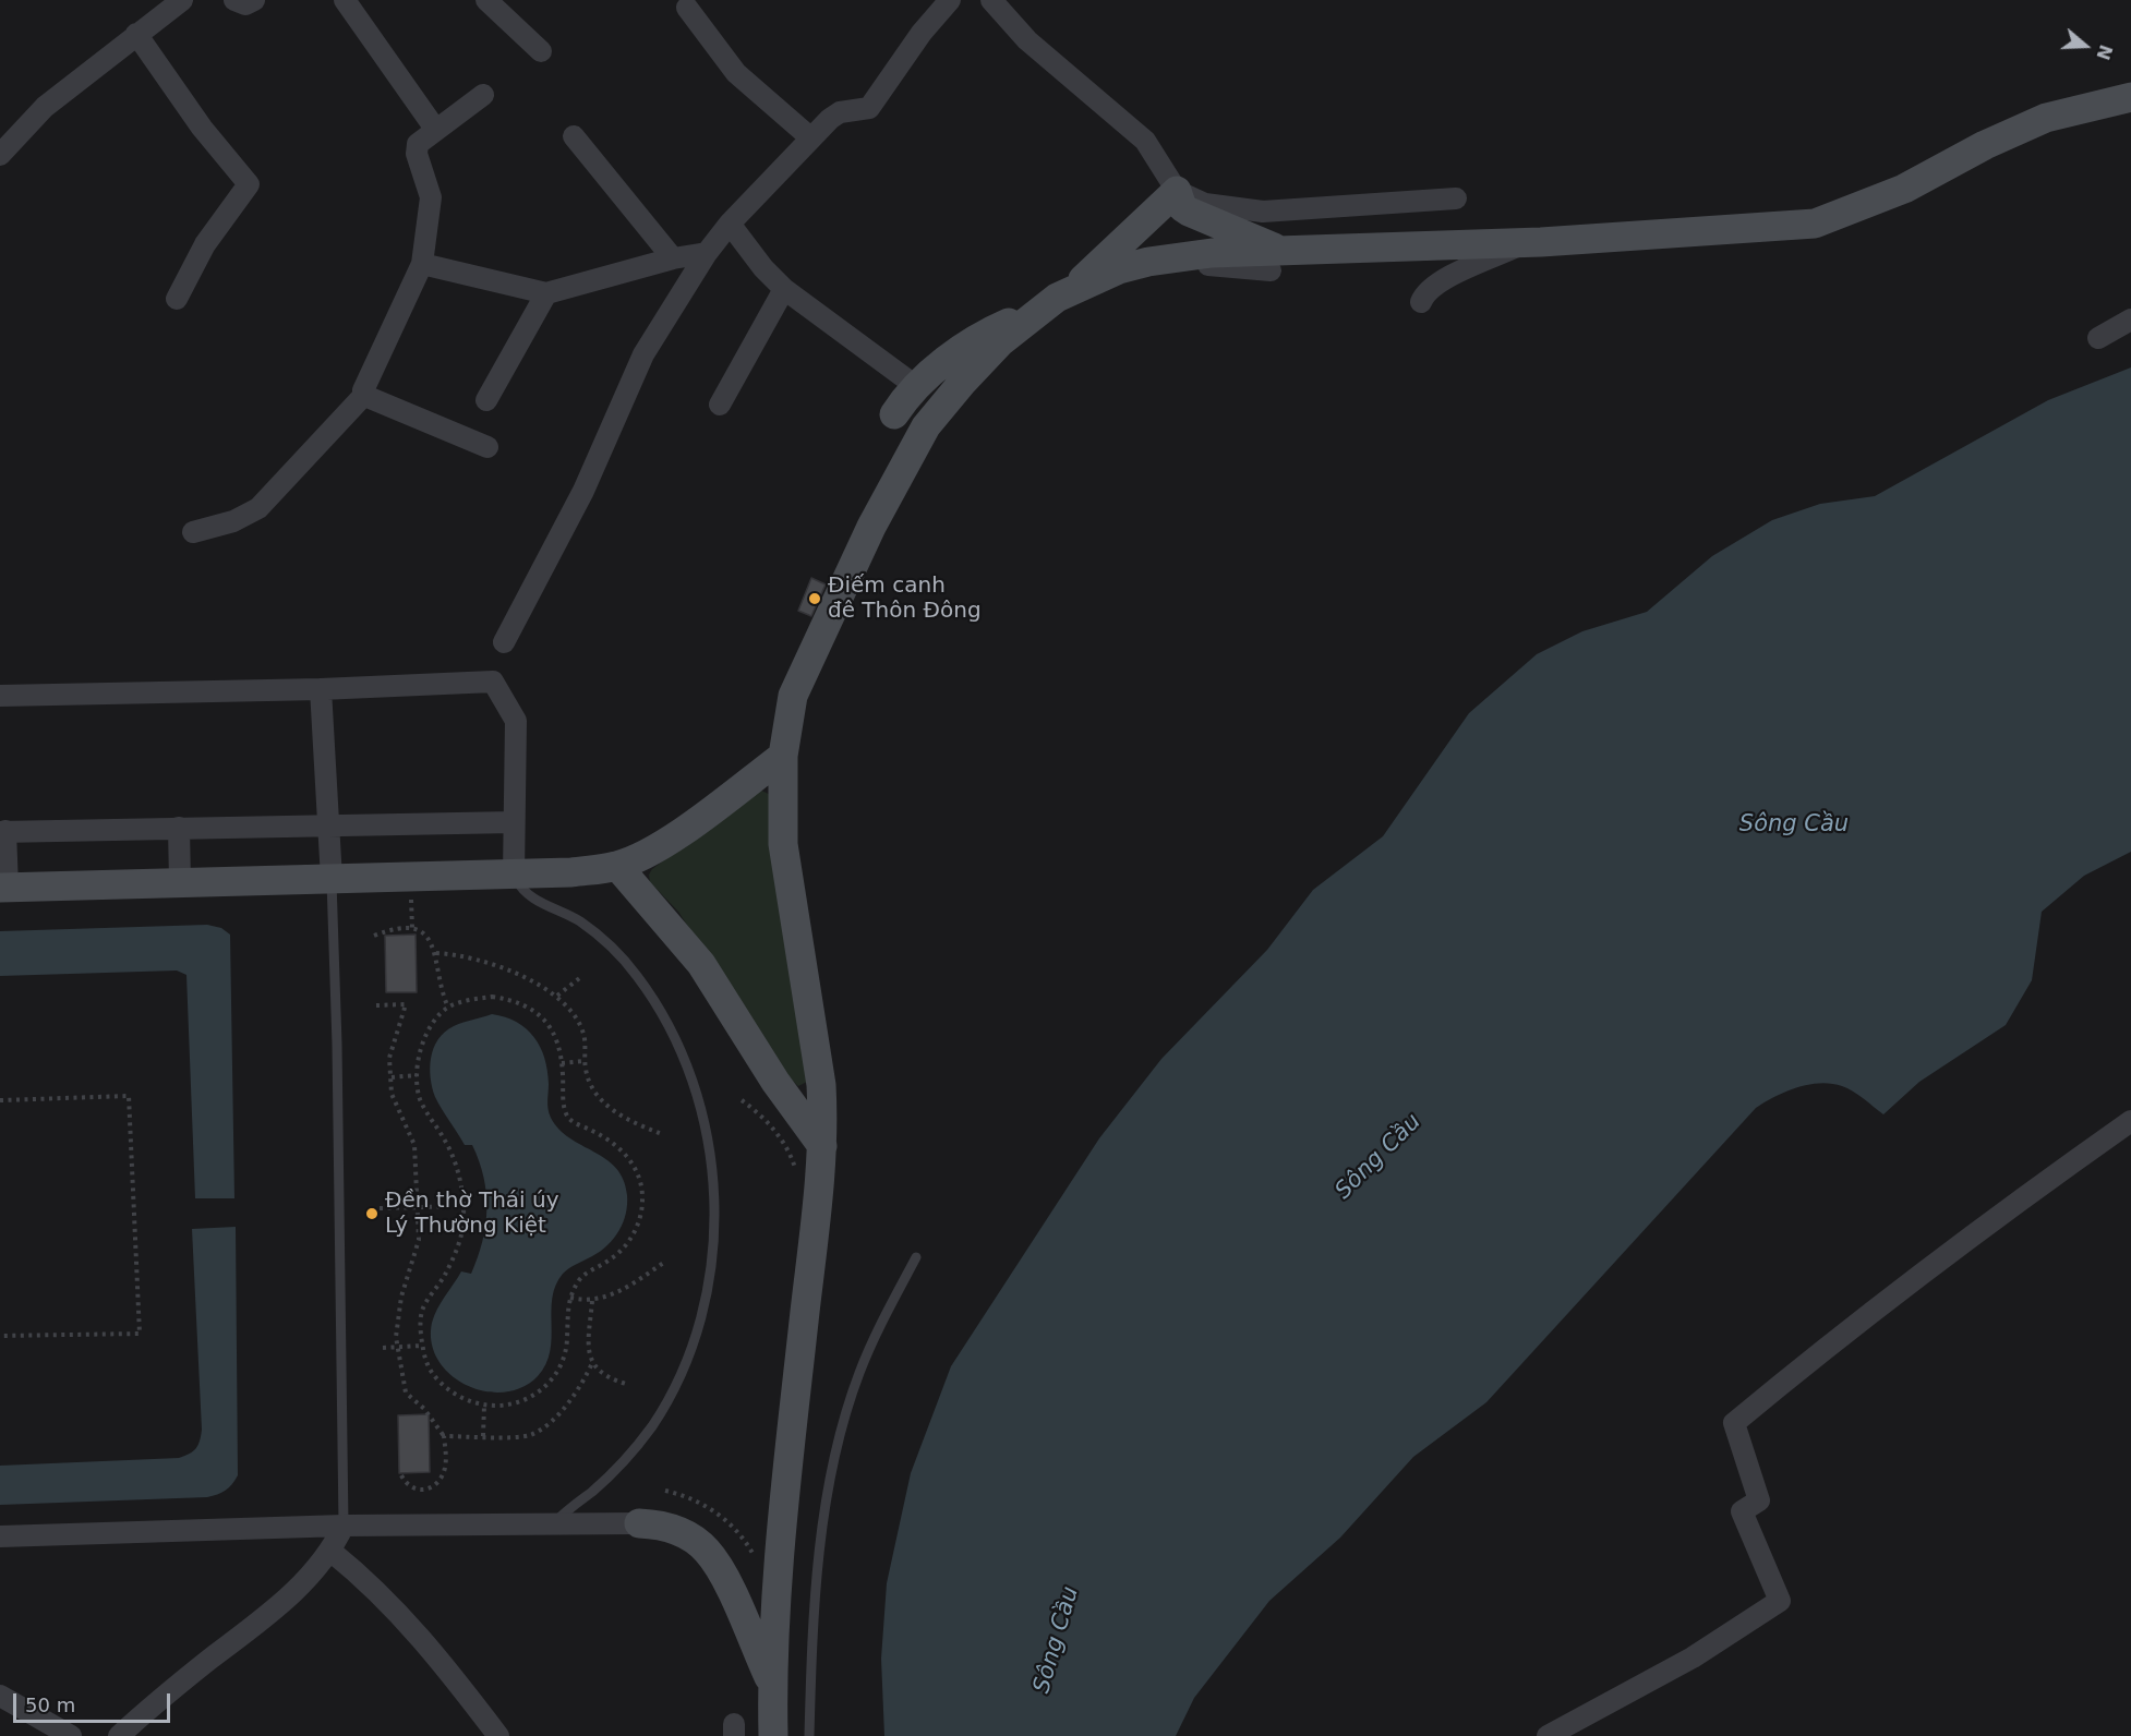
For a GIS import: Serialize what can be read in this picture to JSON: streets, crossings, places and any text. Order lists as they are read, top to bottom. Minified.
{"water":["Sông Cầu"],"places":["Điếm canh đê Thôn Đông","Đền thờ Thái úy Lý Thường Kiệt"],"scale_bar":"50 m","north":"right"}
